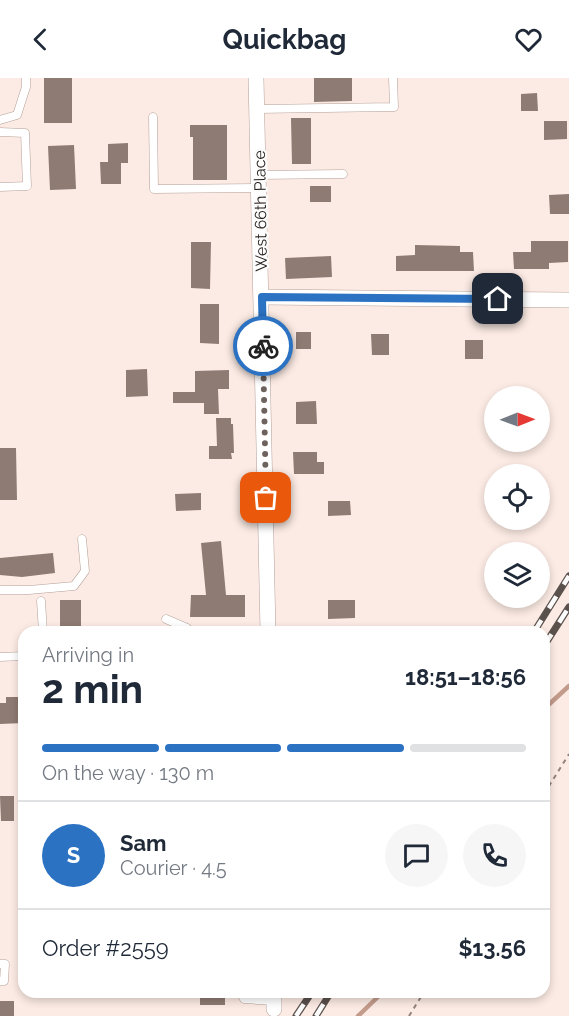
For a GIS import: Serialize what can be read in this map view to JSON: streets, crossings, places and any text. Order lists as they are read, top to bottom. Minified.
{"streets":{"street":["West 66th Place"]},"north":"right","page":{"header":"Quickbag","heading":["2 min","Arriving in","18:51–18:56"],"panel":["Sam","Courier · 4.5","Order #2559","$13.56"],"bar":"On the way · 130 m","round":"S"}}
